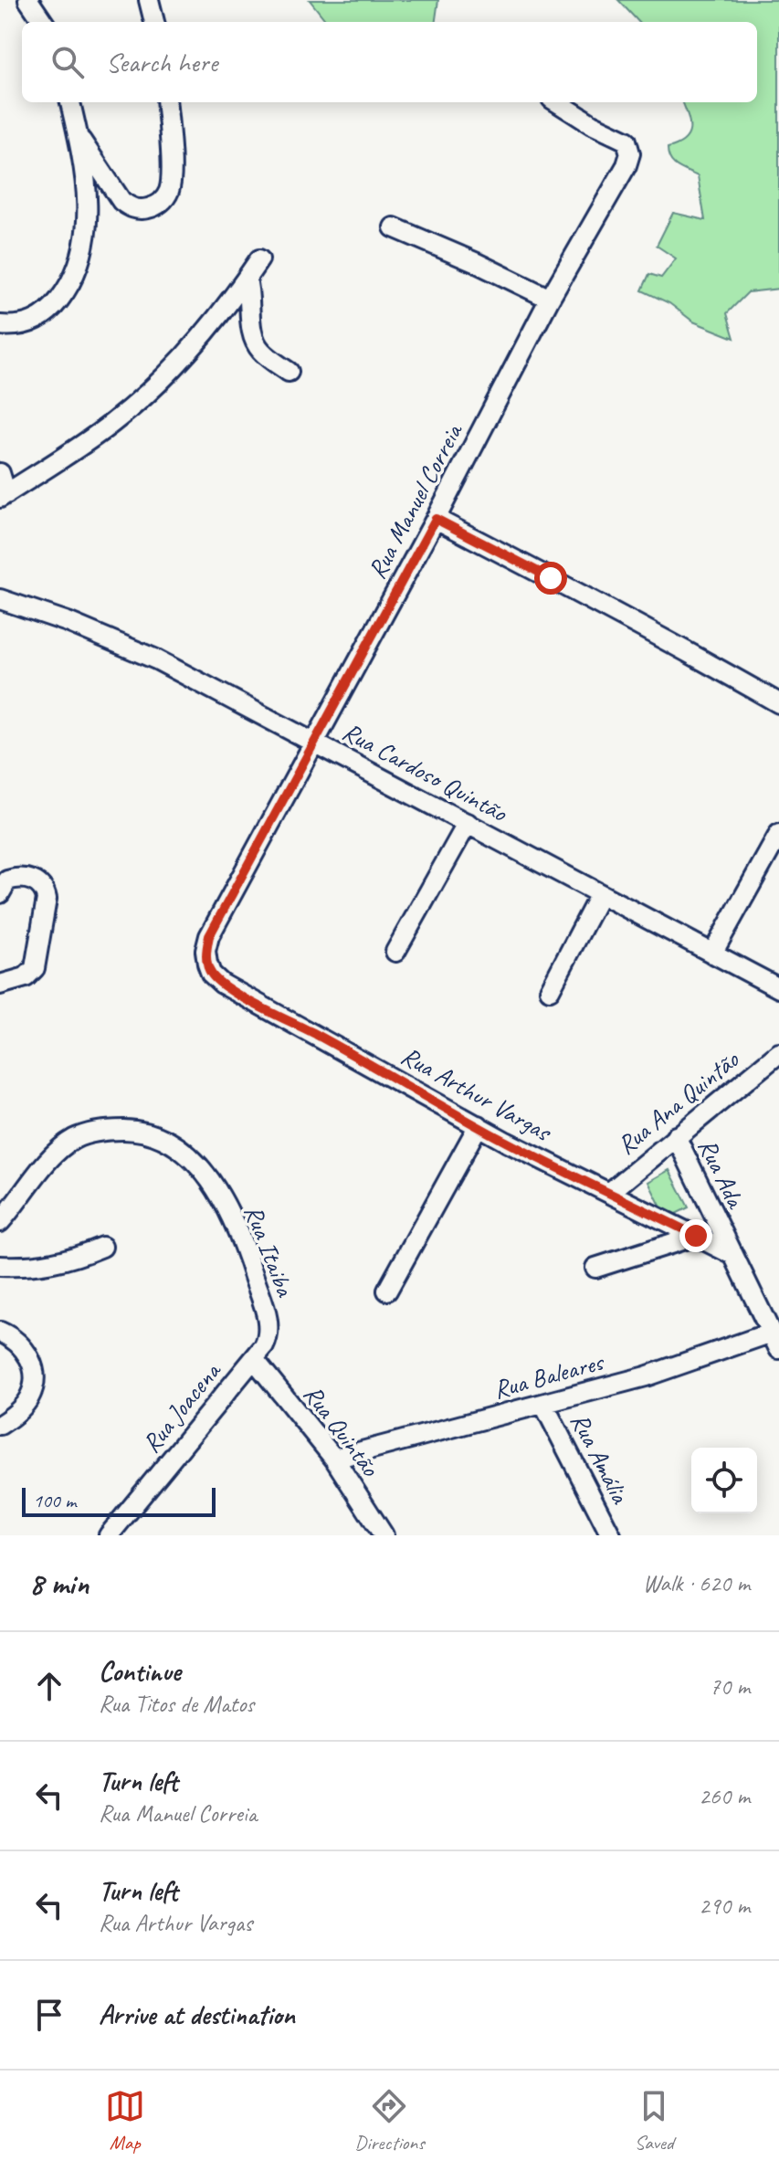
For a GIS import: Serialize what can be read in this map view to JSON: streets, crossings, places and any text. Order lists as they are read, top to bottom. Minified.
{"streets":{"street":["Rua Manuel Correia","Rua Cardoso Quintão","Rua Arthur Vargas","Rua Ana Quintão","Rua Ada","Rua Itaiba","Rua Baleares","Rua Joacena","Rua Quintão","Rua Amália"]},"crossings":[["Rua Manuel Correia","Rua Cardoso Quintão"],["Rua Manuel Correia","Rua Arthur Vargas"],["Rua Arthur Vargas","Rua Ana Quintão"],["Rua Arthur Vargas","Rua Ada"],["Rua Ana Quintão","Rua Ada"],["Rua Ada","Rua Baleares"],["Rua Itaiba","Rua Joacena"],["Rua Itaiba","Rua Quintão"],["Rua Baleares","Rua Quintão"],["Rua Baleares","Rua Amália"],["Rua Joacena","Rua Quintão"]],"scale_bar":"100 m","page":{"search":"Search here","scale":"100 m","heading":["8 min","Walk · 620 m"],"list":[["Continue","Rua Titos de Matos","70 m"],["Turn left","Rua Manuel Correia","260 m"],["Turn left","Rua Arthur Vargas","290 m"],"Arrive at destination"],"nav":["Map","Directions","Saved"]}}
